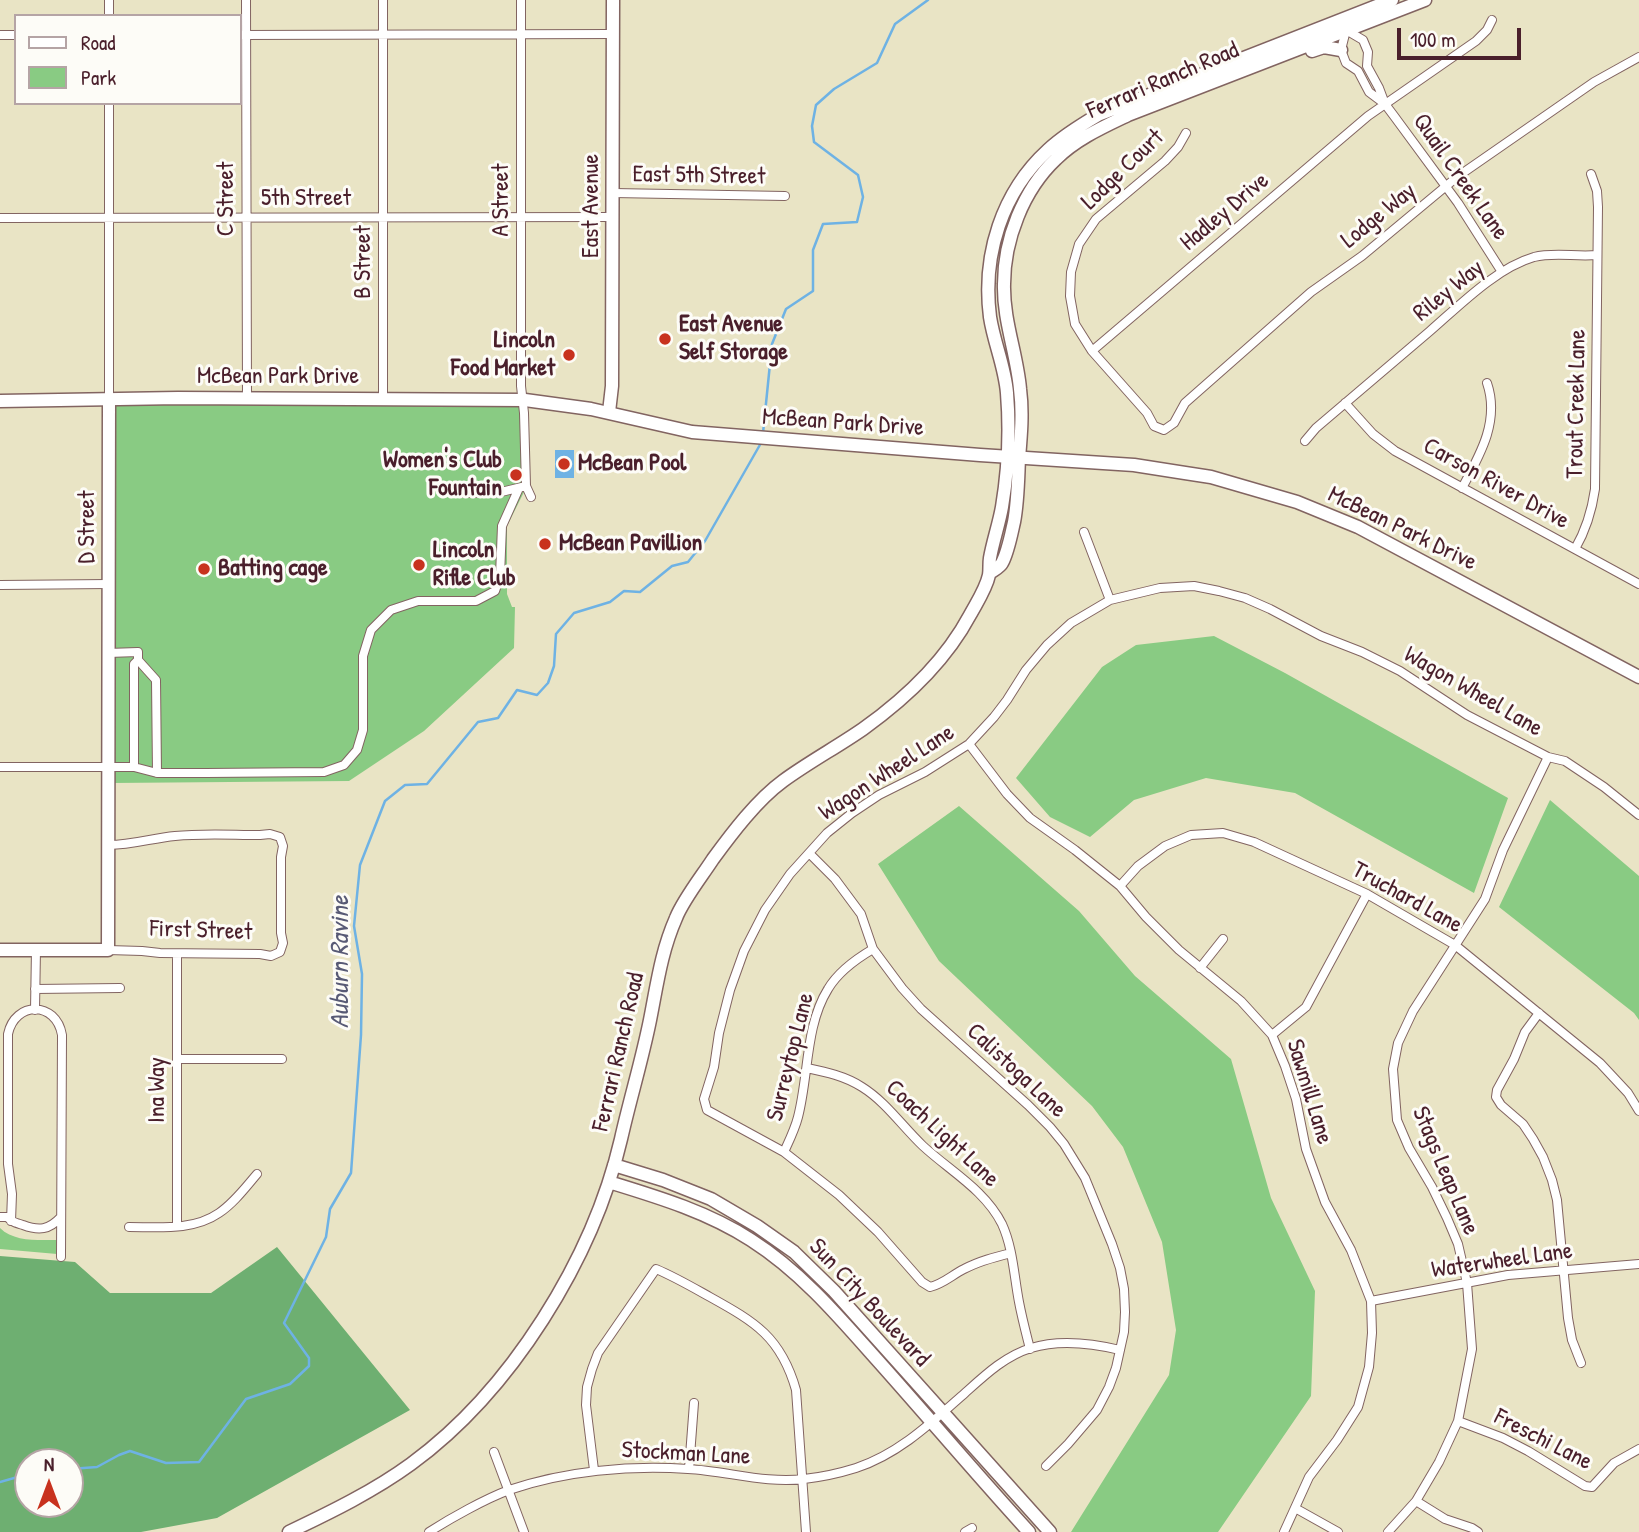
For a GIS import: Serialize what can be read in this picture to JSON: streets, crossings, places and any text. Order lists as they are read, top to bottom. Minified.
{"streets":{"main road":["Ferrari Ranch Road","East Avenue","McBean Park Drive","D Street","First Street","Sun City Boulevard"],"street":["Lodge Court","East 5th Street","Quail Creek Lane","C Street","5th Street","A Street","Hadley Drive","Lodge Way","B Street","Riley Way","Trout Creek Lane","Carson River Drive","Wagon Wheel Lane","Truchard Lane","Surreytop Lane","Calistoga Lane","Ina Way","Sawmill Lane","Coach Light Lane","Stags Leap Lane","Waterwheel Lane","Freschi Lane","Stockman Lane"]},"crossings":[["Ferrari Ranch Road","McBean Park Drive"],["Ferrari Ranch Road","Sun City Boulevard"],["Lodge Court","Hadley Drive"],["Lodge Court","Lodge Way"],["East 5th Street","East Avenue"],["Quail Creek Lane","Hadley Drive"],["Quail Creek Lane","Lodge Way"],["Quail Creek Lane","Riley Way"],["C Street","5th Street"],["C Street","McBean Park Drive"],["5th Street","A Street"],["5th Street","East Avenue"],["5th Street","B Street"],["5th Street","D Street"],["A Street","McBean Park Drive"],["East Avenue","McBean Park Drive"],["B Street","McBean Park Drive"],["Riley Way","Trout Creek Lane"],["Riley Way","Carson River Drive"],["McBean Park Drive","D Street"],["Trout Creek Lane","Carson River Drive"],["D Street","First Street"],["Wagon Wheel Lane","Surreytop Lane"],["Wagon Wheel Lane","Calistoga Lane"],["Wagon Wheel Lane","Sawmill Lane"],["Wagon Wheel Lane","Coach Light Lane"],["Wagon Wheel Lane","Stags Leap Lane"],["Truchard Lane","Sawmill Lane"],["Truchard Lane","Stags Leap Lane"],["First Street","Ina Way"],["Surreytop Lane","Calistoga Lane"],["Surreytop Lane","Coach Light Lane"],["Calistoga Lane","Stockman Lane"],["Sawmill Lane","Waterwheel Lane"],["Coach Light Lane","Stockman Lane"],["Stags Leap Lane","Waterwheel Lane"],["Stags Leap Lane","Freschi Lane"],["Sun City Boulevard","Stockman Lane"]],"water":["Auburn Ravine"],"places":["East Avenue Self Storage","Lincoln Food Market","McBean Pool","Women's Club Fountain","McBean Pavillion","Lincoln Rifle Club","Batting cage"],"legend":["Road","Park"],"scale_bar":"100 m","north":"top"}
